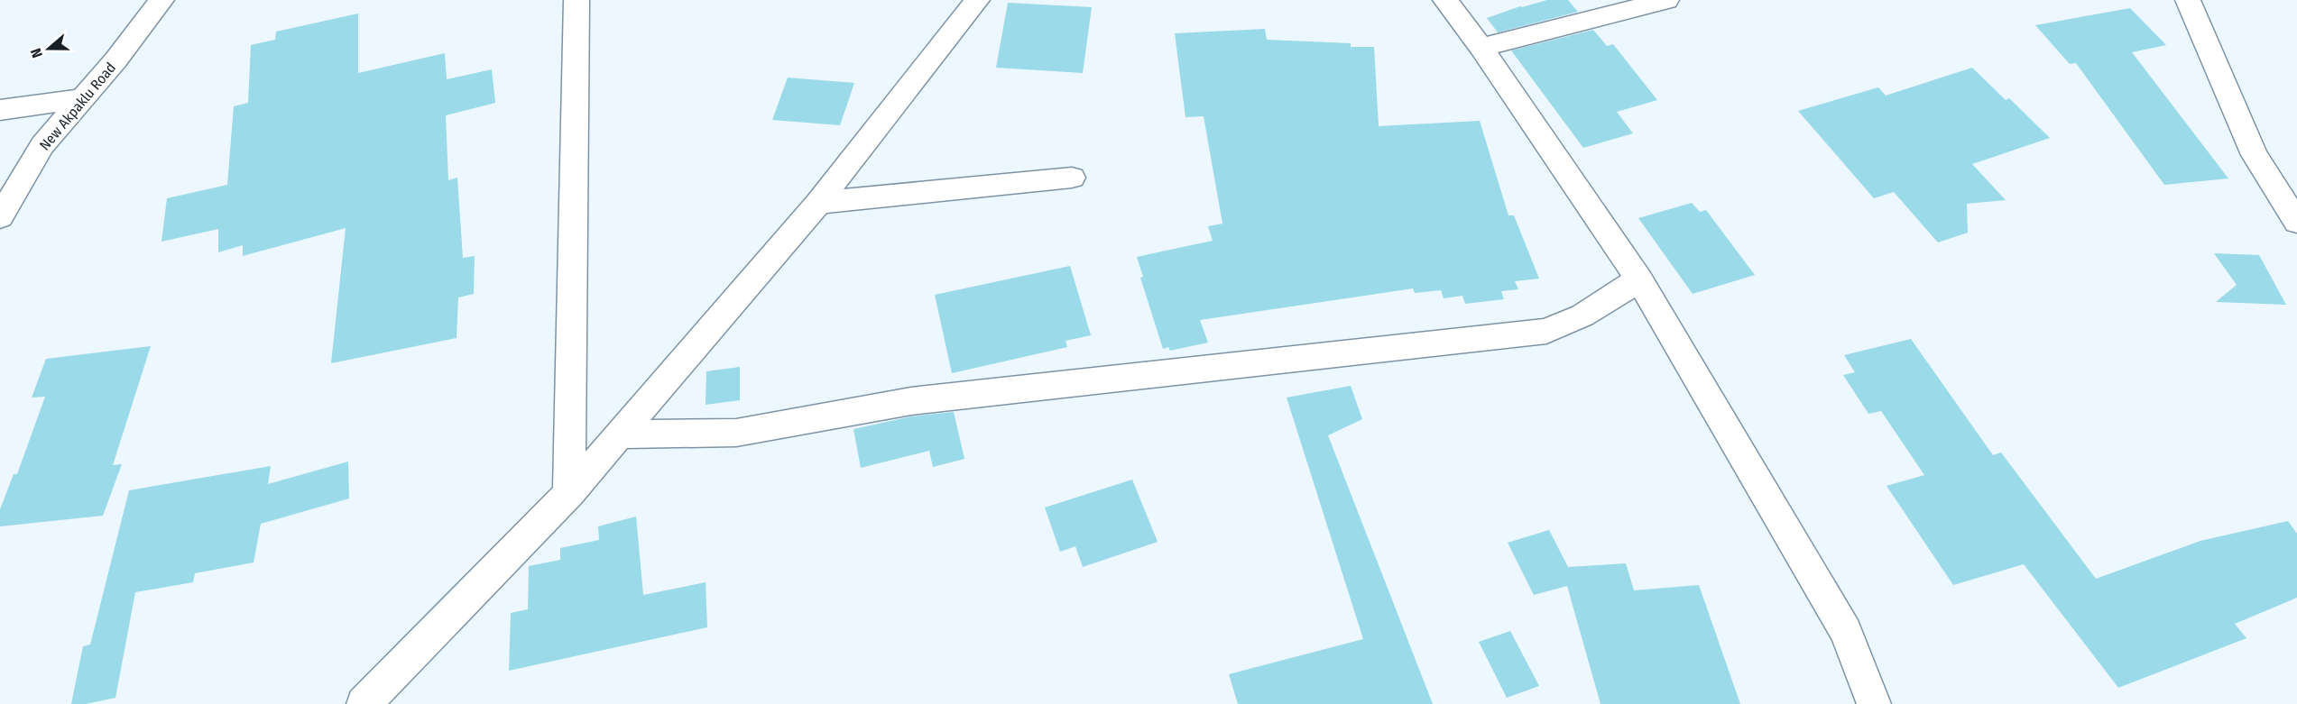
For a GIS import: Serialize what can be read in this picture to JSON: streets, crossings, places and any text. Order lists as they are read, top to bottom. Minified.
{"streets":{"street":["New Akpaklu Road"]},"north":"left"}
